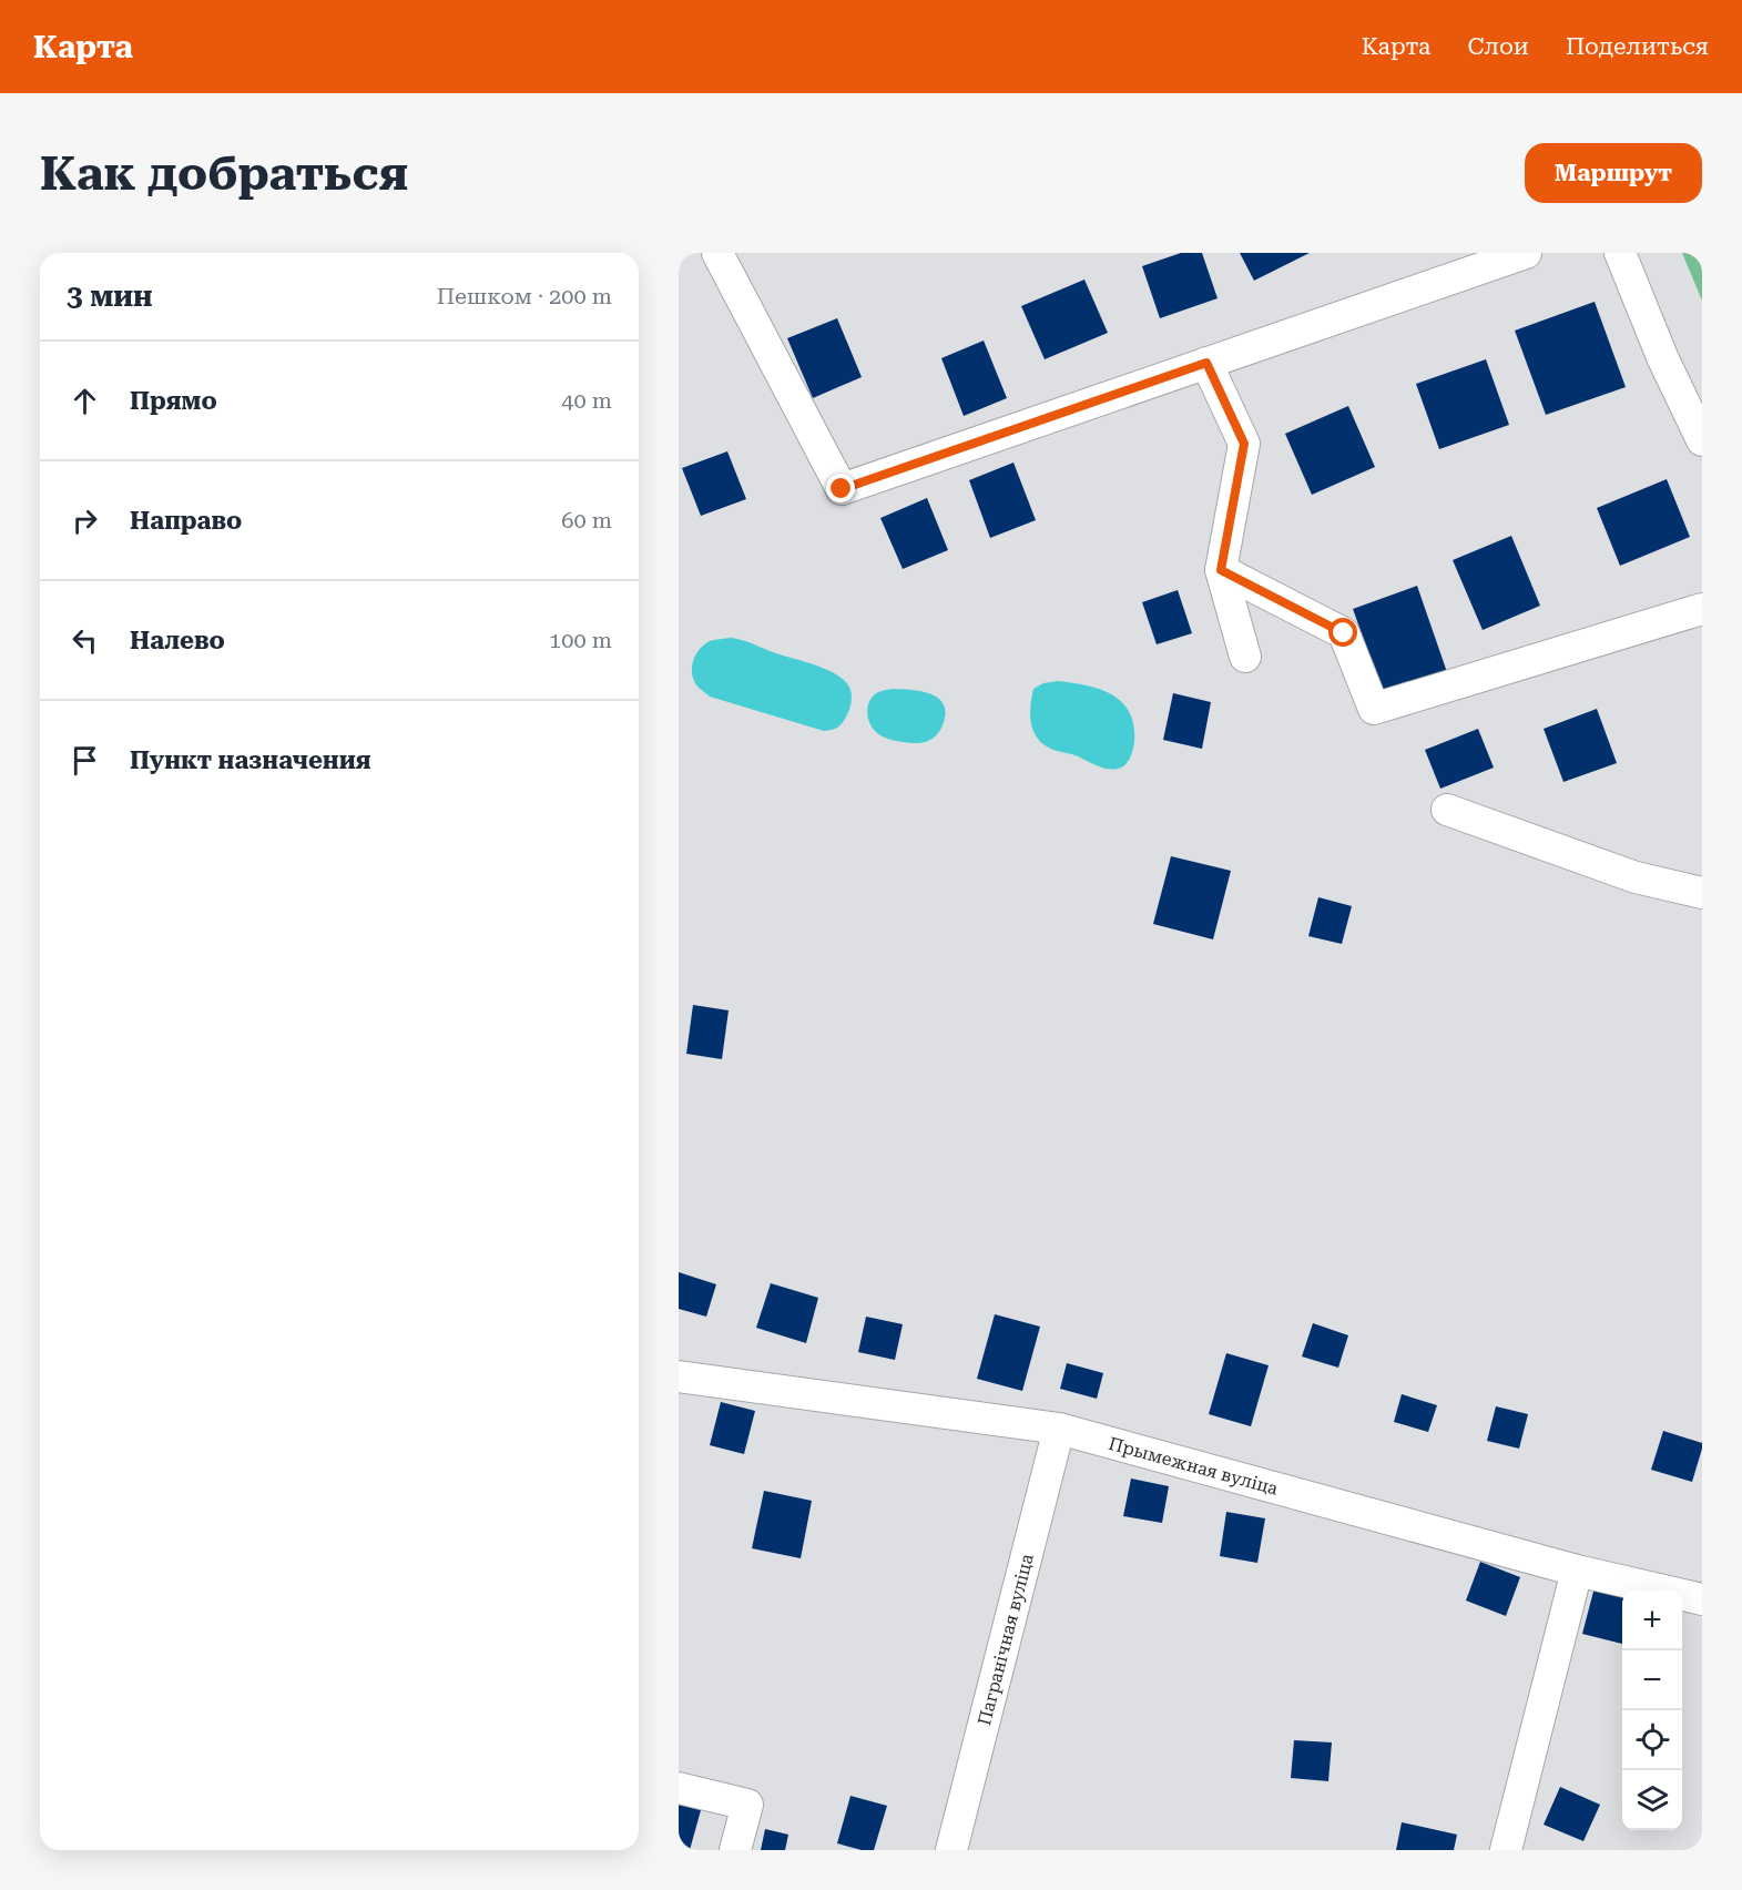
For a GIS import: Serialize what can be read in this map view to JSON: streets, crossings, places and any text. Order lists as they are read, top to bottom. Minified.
{"streets":{"street":["Прымежная вуліца","Пагранічная вуліца"]},"crossings":[["Прымежная вуліца","Пагранічная вуліца"]],"page":{"header":"Карта","nav":["Карта","Слои","Поделиться"],"buttons":"Маршрут","title":"Как добраться","heading":["3 мин","Пешком · 200 m"],"list":[["Прямо","40 m"],["Направо","60 m"],["Налево","100 m"],"Пункт назначения"],"map_buttons":["+","−"]}}
